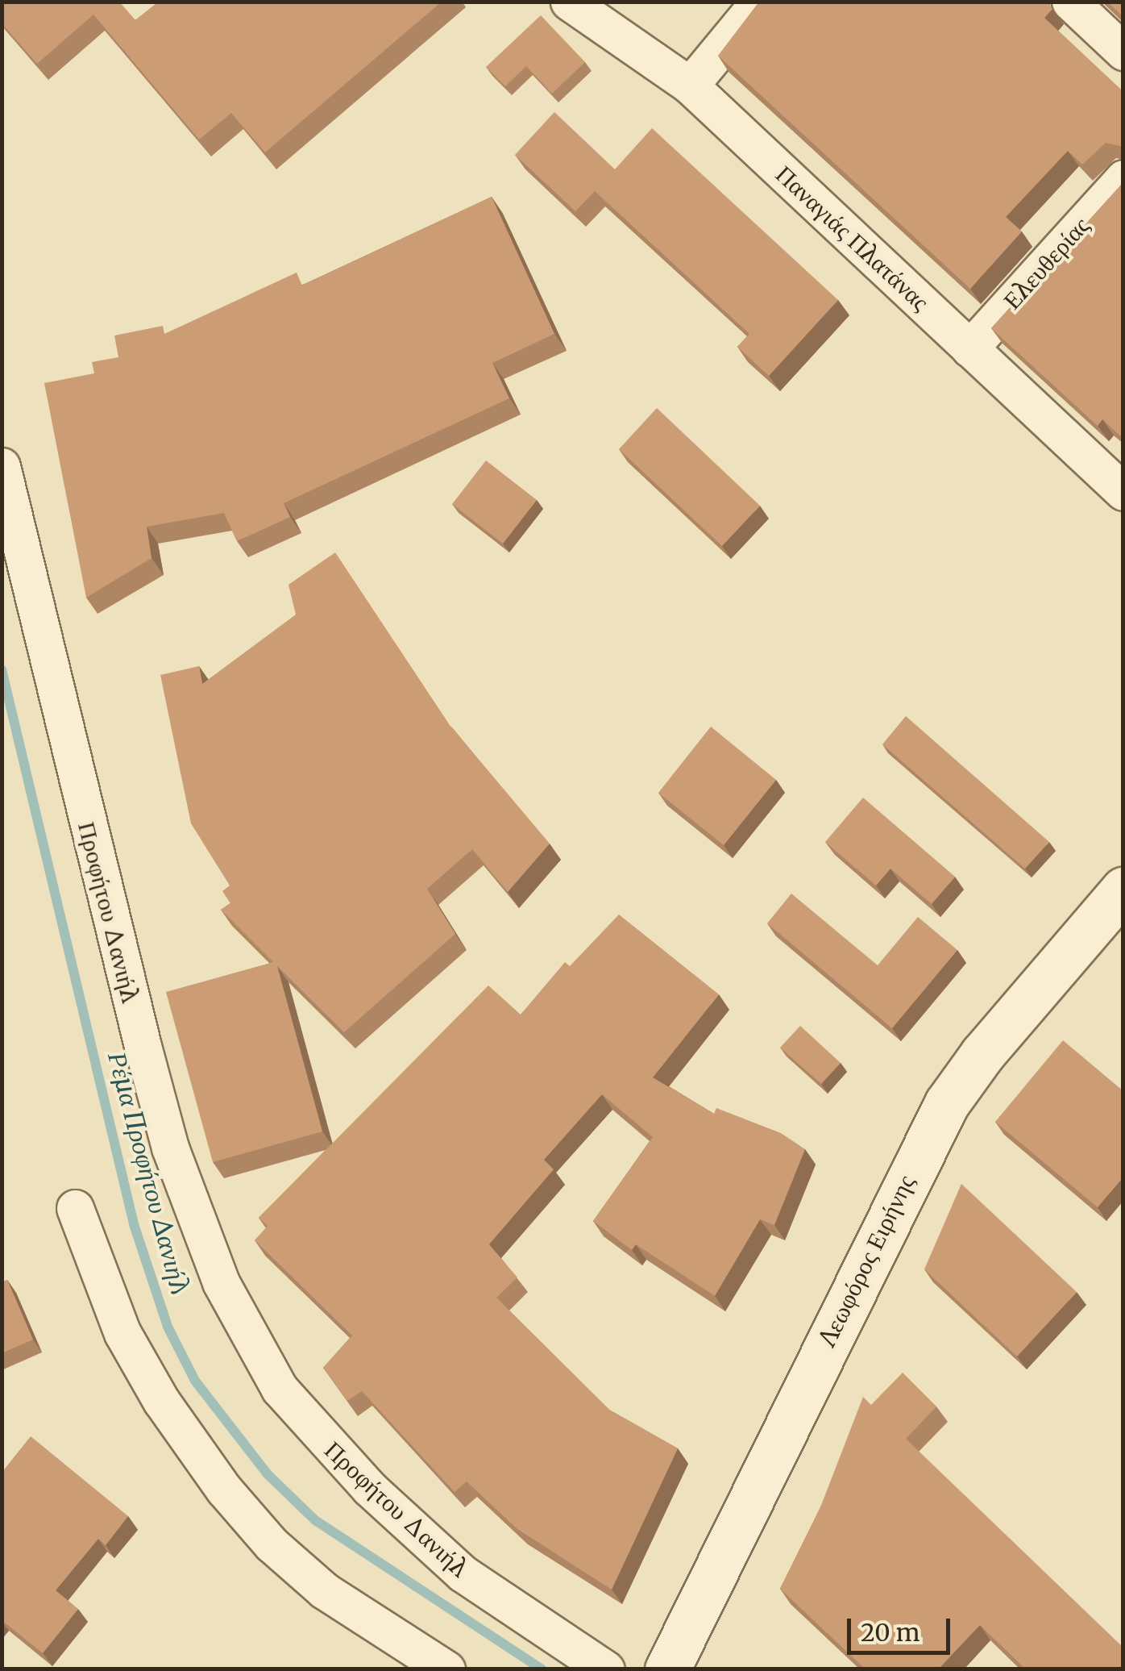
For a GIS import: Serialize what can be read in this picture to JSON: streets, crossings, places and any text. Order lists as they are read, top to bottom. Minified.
{"streets":{"street":["Παναγιάς Πλατάνας","Ελευθερίας","Προφήτου Δανιήλ","Λεωφόρος Ειρήνης"]},"crossings":[["Παναγιάς Πλατάνας","Ελευθερίας"]],"water":["Ρέμα Προφήτου Δανιήλ"],"scale_bar":"20 m"}
